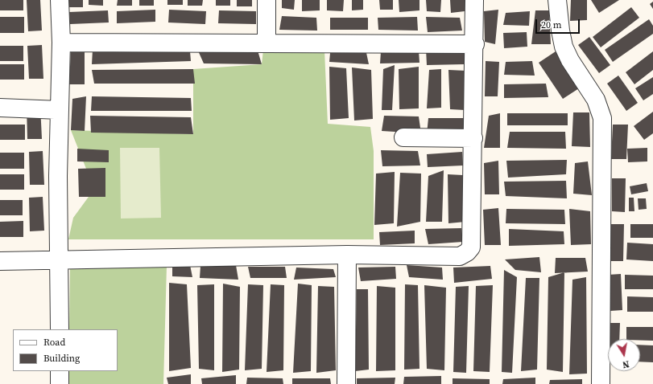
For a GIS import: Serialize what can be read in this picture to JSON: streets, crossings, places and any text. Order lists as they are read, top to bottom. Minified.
{"legend":["Road","Building"],"scale_bar":"20 m","north":"bottom"}
